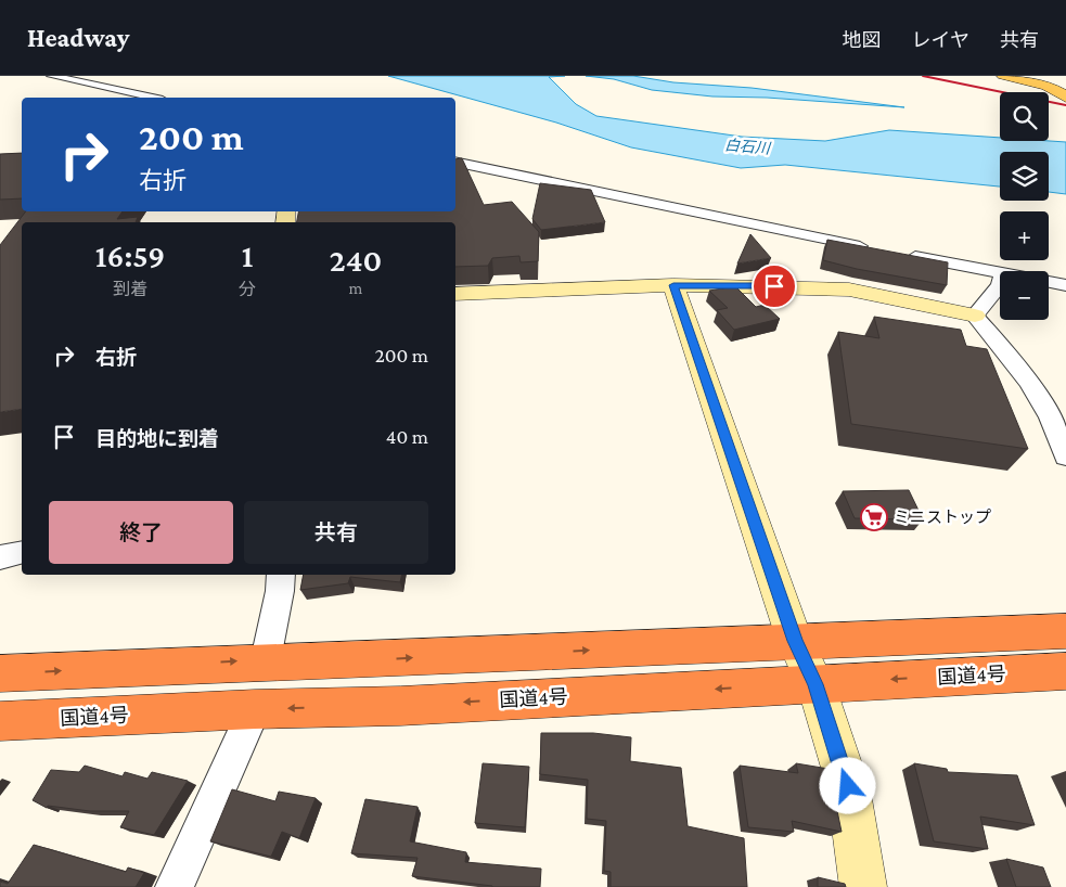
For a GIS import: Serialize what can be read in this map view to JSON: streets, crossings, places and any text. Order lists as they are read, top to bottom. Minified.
{"streets":{"highway":["国道4号"]},"water":["白石川"],"places":{"supermarket":["ミニストップ"]},"page":{"header":"Headway","nav":["地図","レイヤ","共有"],"map_buttons":["+","−"],"turn":["200 m","右折"],"eta":["16:59","到着","1","分","240","m"],"list":[{"name":"右折","value":"200 m"},{"name":"目的地に到着","value":"40 m"}],"buttons":["終了","共有"]}}
